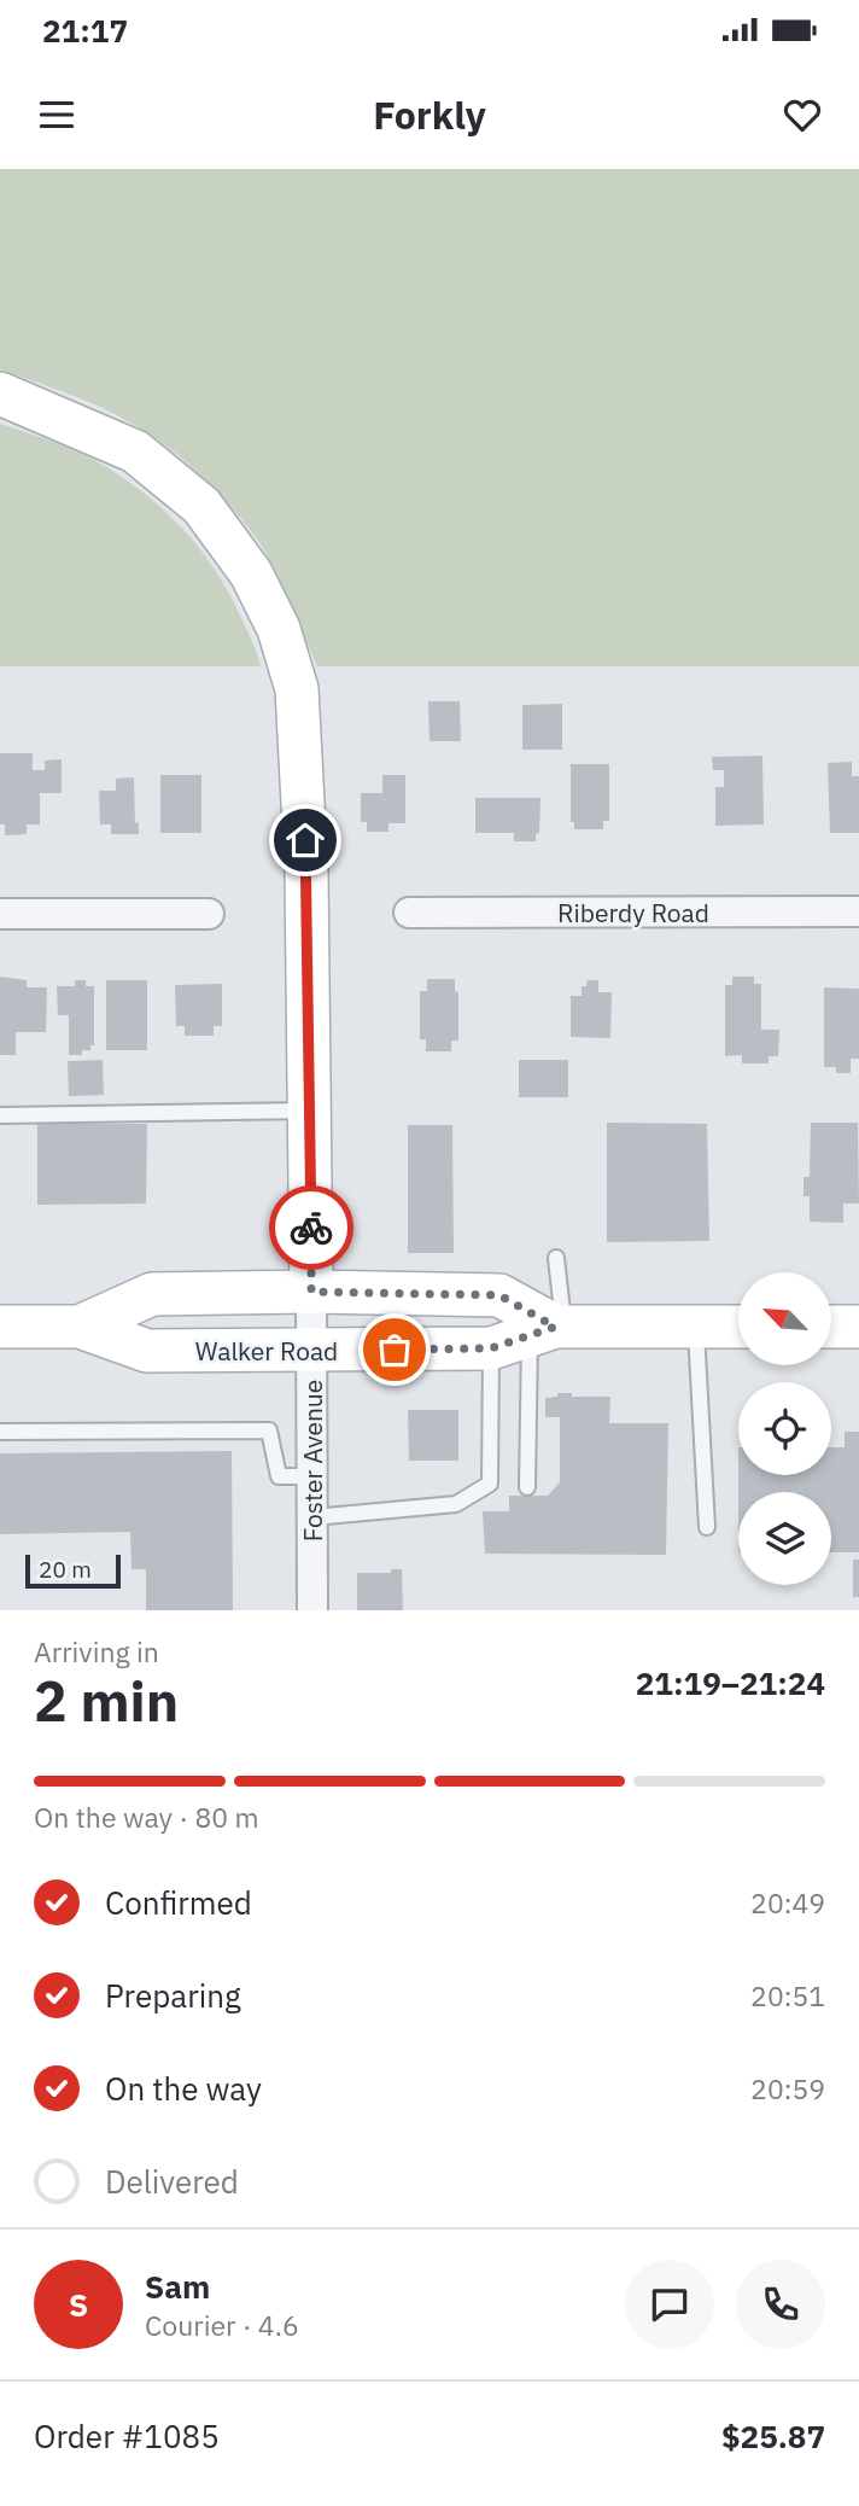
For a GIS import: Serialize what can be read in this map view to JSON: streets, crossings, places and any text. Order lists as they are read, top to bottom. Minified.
{"streets":{"main road":["Walker Road","Foster Avenue"],"street":["Riberdy Road"]},"crossings":[["Walker Road","Foster Avenue"]],"scale_bar":"20 m","north":"top left","page":{"status":"21:17","header":"Forkly","scale":"20 m","heading":["2 min","Arriving in","21:19–21:24"],"panel":["Sam","Courier · 4.6","Order #1085","$25.87"],"bar":"On the way · 80 m","list":[["Confirmed","20:49"],["Preparing","20:51"],["On the way","20:59"],"Delivered"],"round":"S"}}
